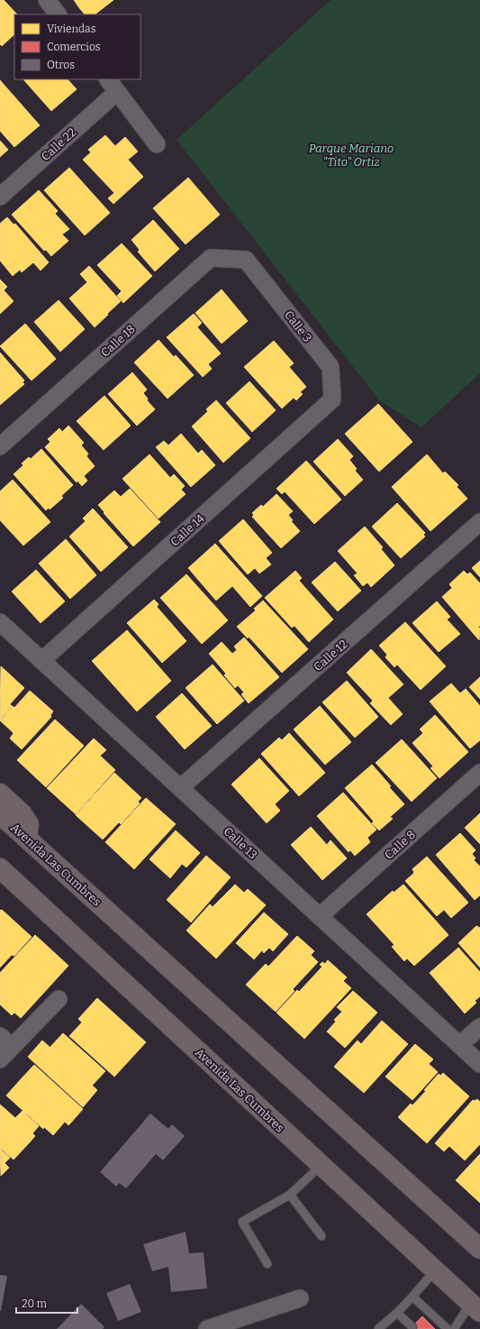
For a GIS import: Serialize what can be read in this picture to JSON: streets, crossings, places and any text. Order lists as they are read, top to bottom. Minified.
{"streets":{"highway":["Avenida Las Cumbres"],"street":["Calle 22","Calle 3","Calle 18","Calle 14","Calle 12","Calle 13","Calle 8"]},"crossings":[["Calle 3","Calle 18"],["Calle 3","Calle 14"],["Calle 14","Calle 13"],["Calle 12","Calle 13"],["Calle 13","Calle 8"]],"parks":["Parque Mariano \"Tito\" Ortiz"],"legend":["Viviendas","Comercios","Otros"],"scale_bar":"20 m"}
